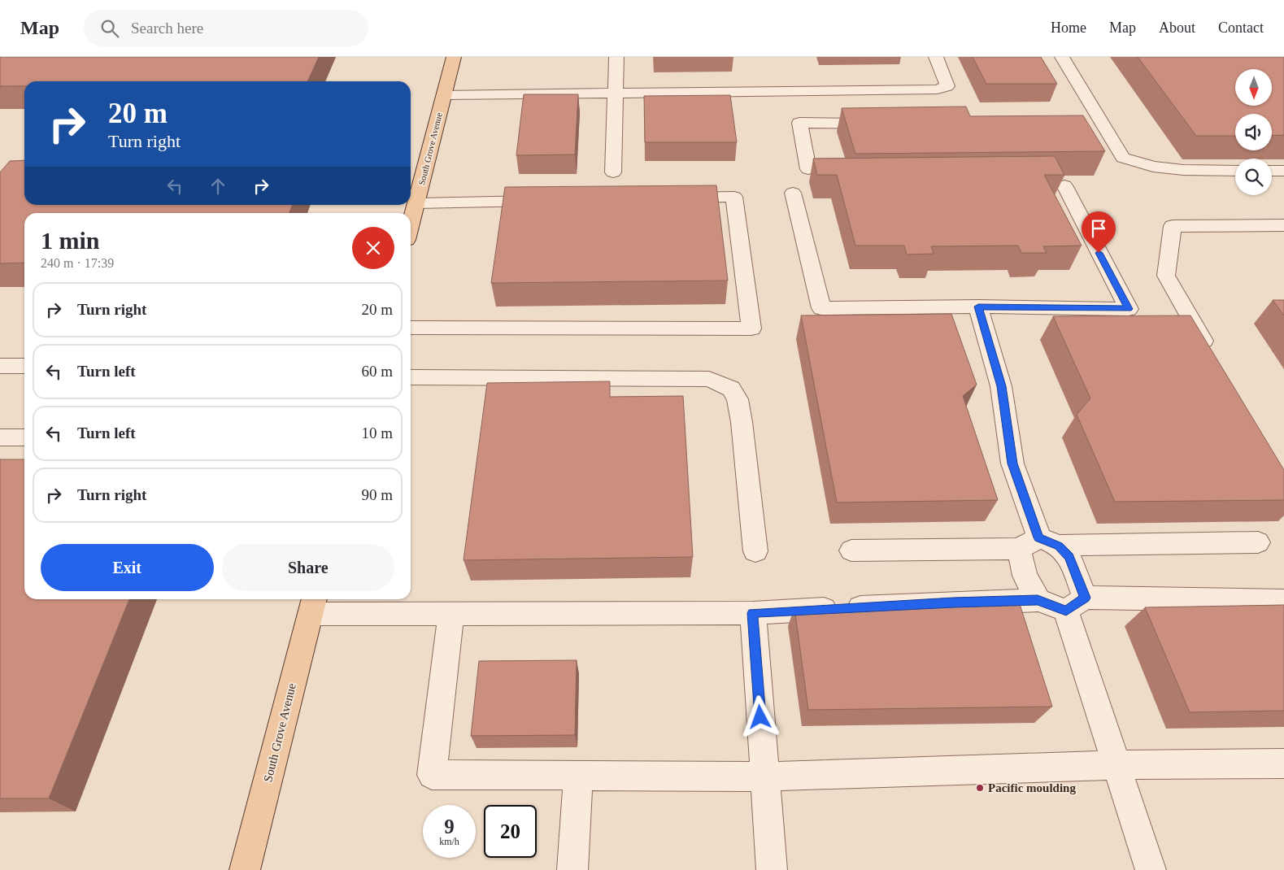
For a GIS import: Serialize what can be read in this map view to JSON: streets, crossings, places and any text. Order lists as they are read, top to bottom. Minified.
{"streets":{"main road":["South Grove Avenue"]},"places":["Pacific moulding"],"north":"bottom","page":{"header":"Map","search":"Search here","nav":["Home","Map","About","Contact"],"turn":["20 m","Turn right"],"heading":["1 min","240 m · 17:39"],"list":[{"name":"Turn right","value":"20 m"},{"name":"Turn left","value":"60 m"},{"name":"Turn left","value":"10 m"},{"name":"Turn right","value":"90 m"}],"buttons":["Exit","Share"],"speed":"9 km/h","limit":"20"}}
